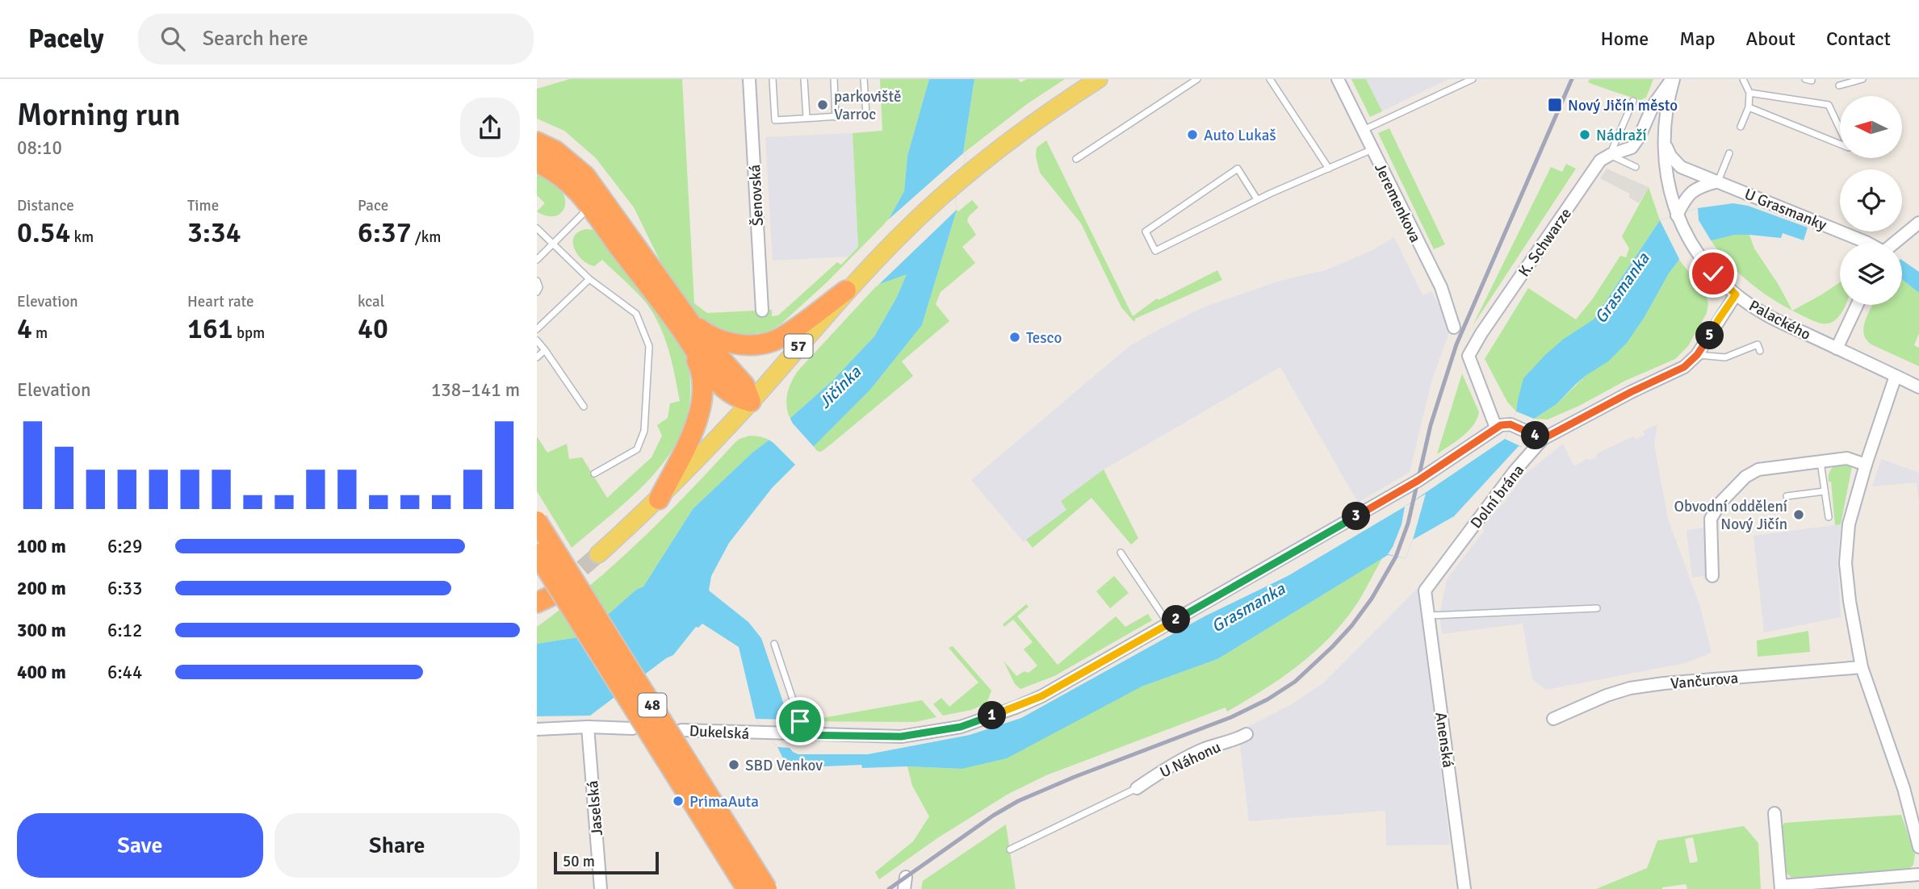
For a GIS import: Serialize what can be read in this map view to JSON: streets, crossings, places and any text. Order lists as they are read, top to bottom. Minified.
{"streets":{"highway":["48"],"main road":["57"],"street":["Šenovská","Jeremenkova","U Grasmanky","K. Schwarze","Palackého","Dolní brána","Vančurova","Dukelská","Anenská","U Náhonu","Jaselská"]},"crossings":[["U Grasmanky","Palackého"],["K. Schwarze","Palackého"],["K. Schwarze","Dukelská"],["Palackého","Dolní brána"],["Dolní brána","Anenská"]],"water":["Grasmanka","Jičínka"],"places":{"other":["parkoviště Varroc","Auto Lukaš","Nádraží","Tesco","Obvodní oddělení Nový Jičín","SBD Venkov","PrimaAuta"],"transit":["Nový Jičín město"]},"scale_bar":"50 m","north":"left","page":{"header":"Pacely","search":"Search here","nav":["Home","Map","About","Contact"],"heading":["Morning run","08:10"],"stats":[["Distance","0.54 km"],["Time","3:34"],["Pace","6:37 /km"],["Elevation","4 m"],["Heart rate","161 bpm"],["kcal","40"]],"pins":["5","4","3","2","1"],"chart":["Elevation","138–141 m"],"list":[{"name":"100 m","note":"6:29"},{"name":"200 m","note":"6:33"},{"name":"300 m","note":"6:12"},{"name":"400 m","note":"6:44"}],"buttons":["Save","Share"],"scale":"50 m"}}
